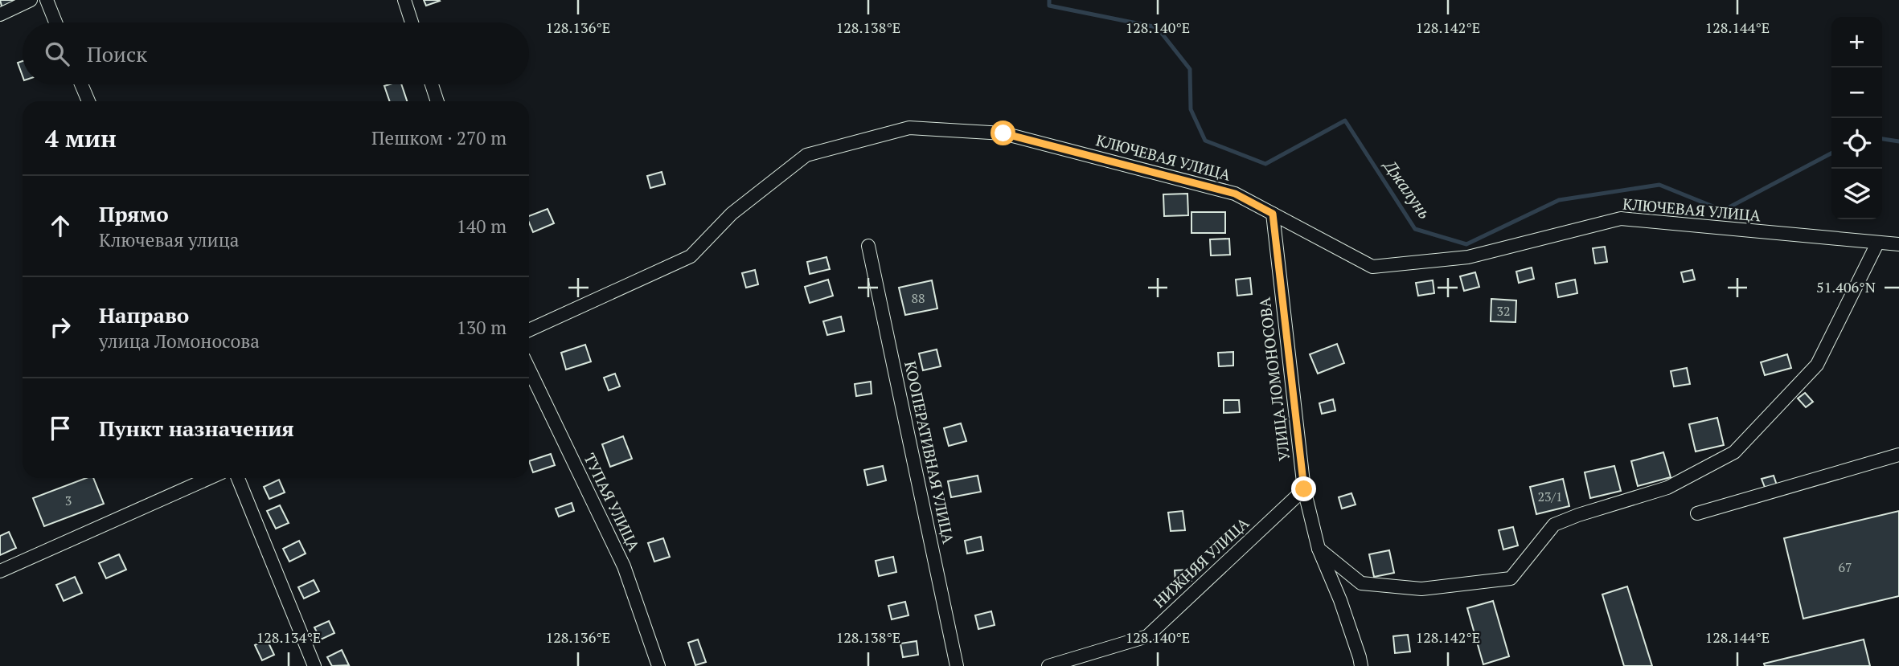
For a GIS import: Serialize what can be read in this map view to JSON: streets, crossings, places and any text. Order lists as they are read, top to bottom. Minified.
{"streets":{"street":["КЛЮЧЕВАЯ УЛИЦА","УЛИЦА ЛОМОНОСОВА","КООПЕРАТИВНАЯ УЛИЦА","ТУПАЯ УЛИЦА","НИЖНЯЯ УЛИЦА"]},"crossings":[["КЛЮЧЕВАЯ УЛИЦА","УЛИЦА ЛОМОНОСОВА"],["УЛИЦА ЛОМОНОСОВА","НИЖНЯЯ УЛИЦА"]],"water":["Джалунь"],"house_numbers":["88","32","23/1","3","67"],"page":{"map_buttons":["+","−"],"search":"Поиск","heading":["4 мин","Пешком · 270 m"],"list":[["Прямо","Ключевая улица","140 m"],["Направо","улица Ломоносова","130 m"],"Пункт назначения"]},"coordinates":["128.136°E","128.138°E","128.140°E","128.142°E","128.144°E","51.406°N","128.134°E"]}
